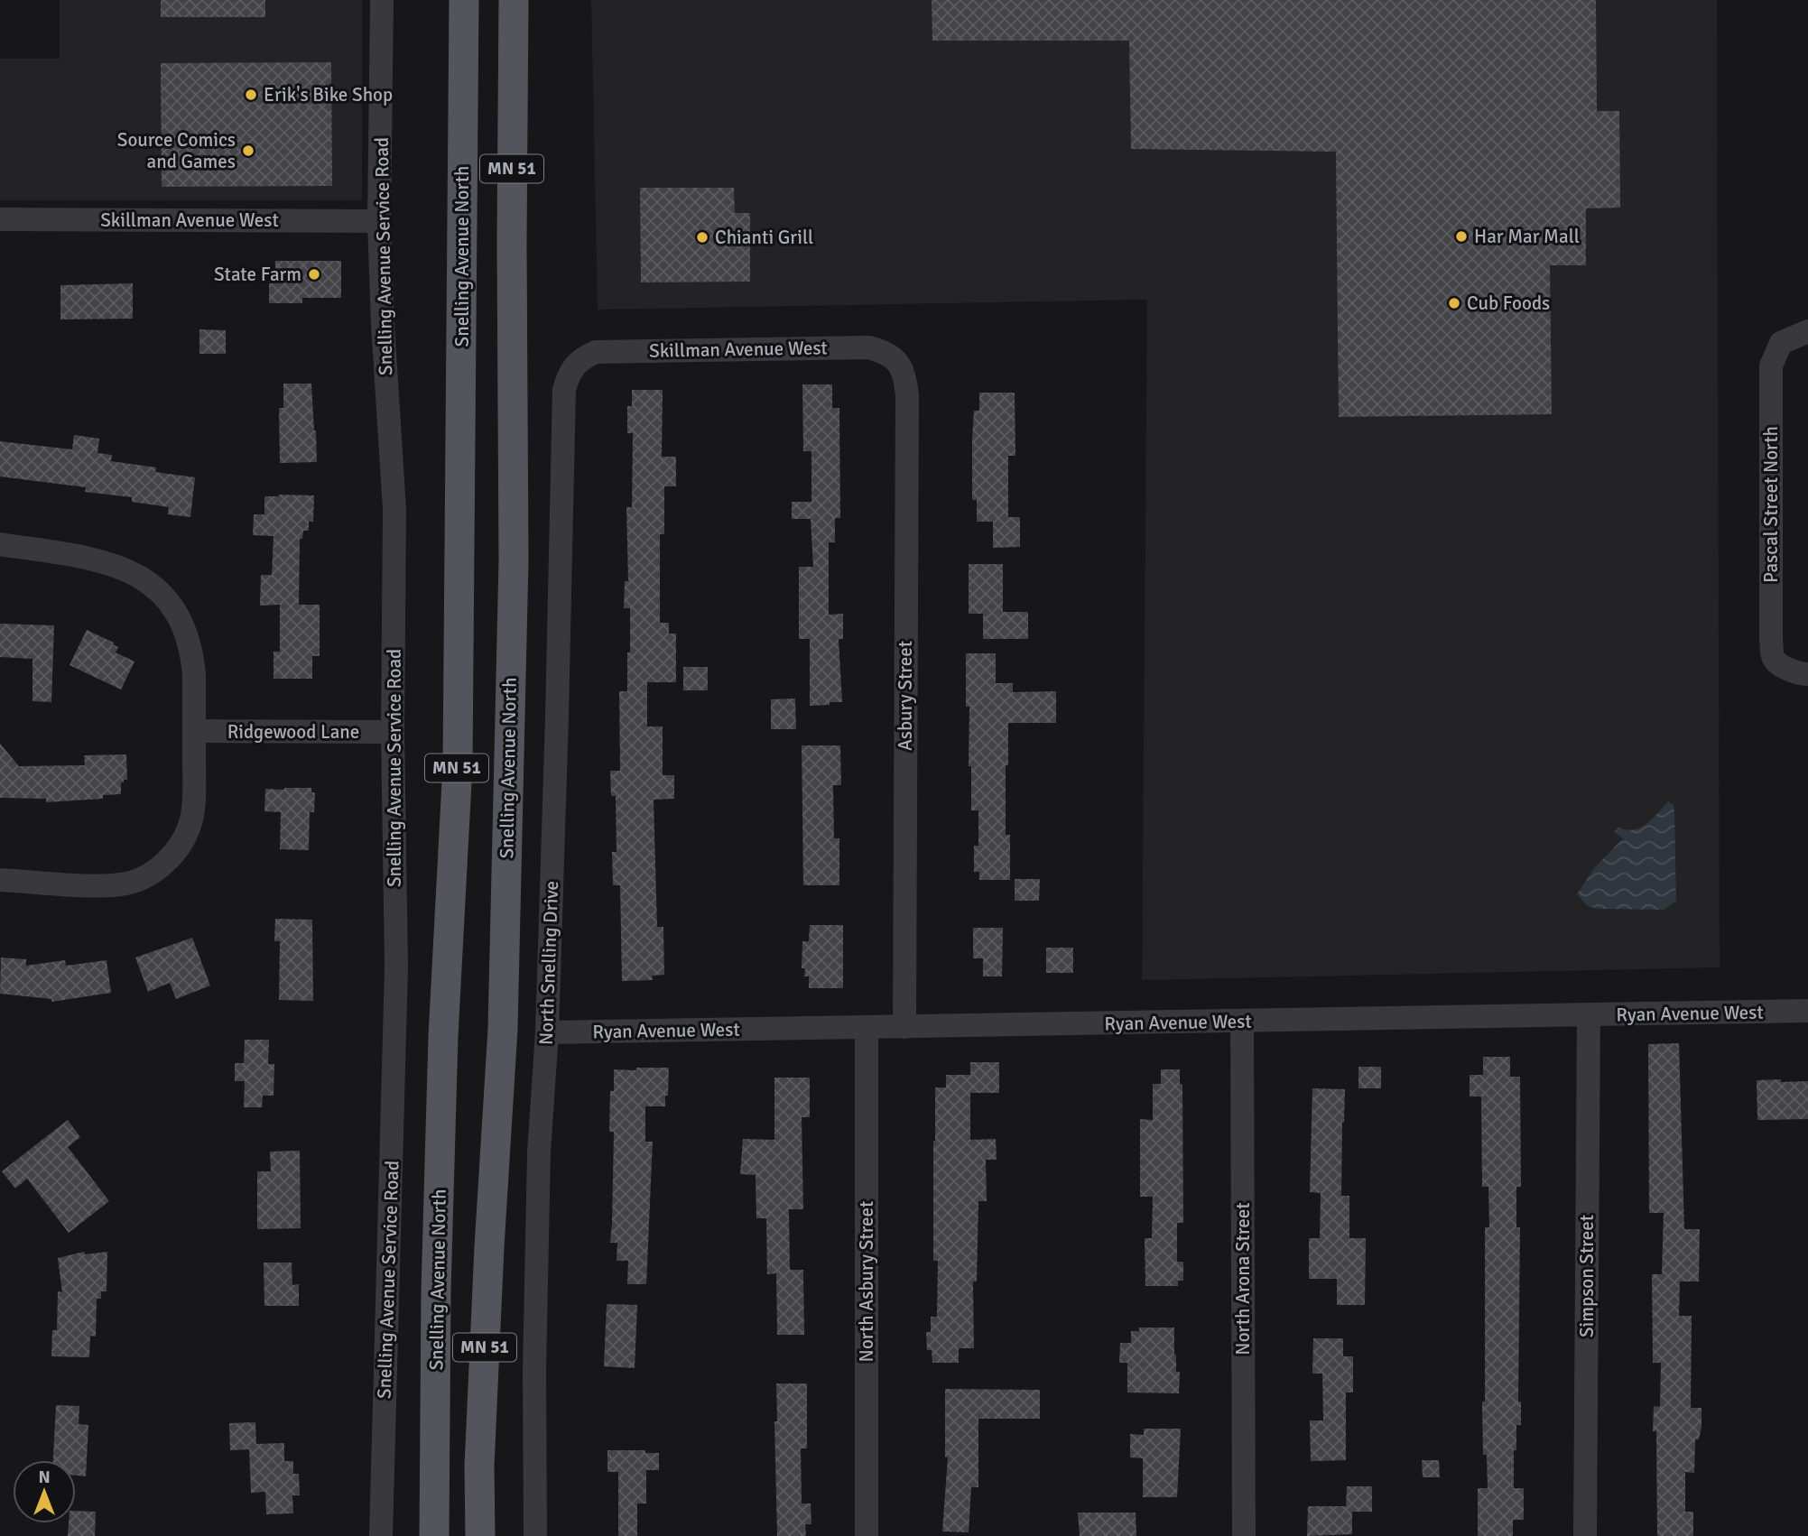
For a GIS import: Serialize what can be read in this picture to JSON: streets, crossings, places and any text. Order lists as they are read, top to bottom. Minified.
{"streets":{"main road":["MN 51","Snelling Avenue North"],"street":["Skillman Avenue West","Snelling Avenue Service Road","Pascal Street North","Asbury Street","Ridgewood Lane","North Snelling Drive","Ryan Avenue West","Simpson Street","North Arona Street","North Asbury Street"]},"crossings":[["Skillman Avenue West","Snelling Avenue Service Road"],["Skillman Avenue West","Asbury Street"],["Skillman Avenue West","North Snelling Drive"],["Snelling Avenue Service Road","Ridgewood Lane"],["Asbury Street","Ryan Avenue West"],["North Snelling Drive","Ryan Avenue West"],["Ryan Avenue West","Simpson Street"],["Ryan Avenue West","North Arona Street"],["Ryan Avenue West","North Asbury Street"]],"places":["Erik's Bike Shop","Source Comics and Games","Har Mar Mall","Chianti Grill","State Farm","Cub Foods"],"north":"top"}
